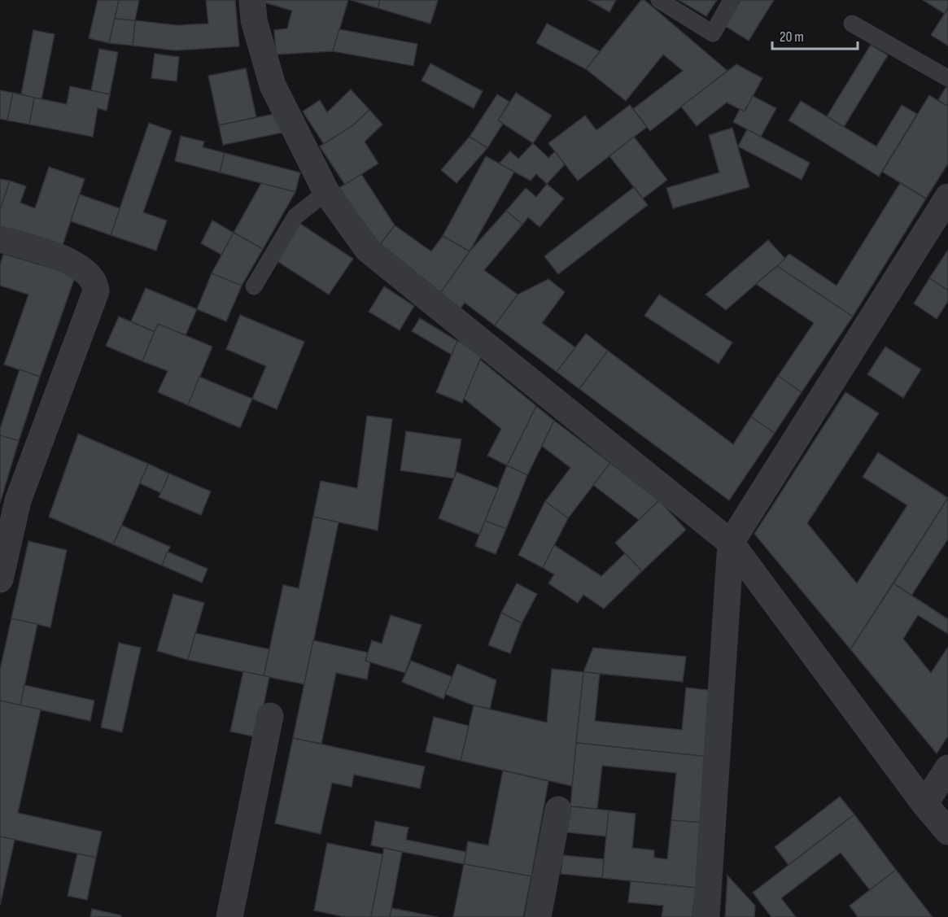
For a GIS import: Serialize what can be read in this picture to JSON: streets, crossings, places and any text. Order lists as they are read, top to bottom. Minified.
{"scale_bar":"20 m"}
